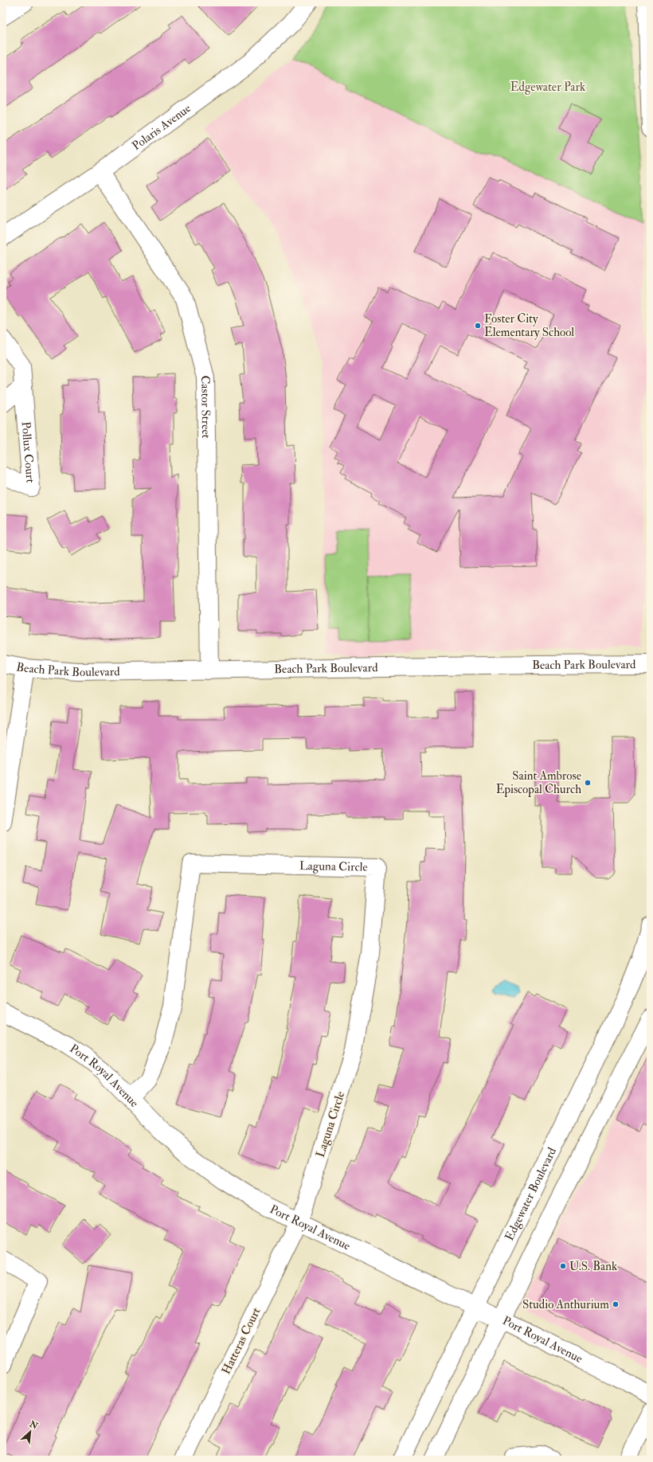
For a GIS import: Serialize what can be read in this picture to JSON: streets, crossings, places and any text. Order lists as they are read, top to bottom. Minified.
{"streets":{"street":["Polaris Avenue","Castor Street","Pollux Court","Beach Park Boulevard","Laguna Circle","Port Royal Avenue","Edgewater Boulevard","Hatteras Court"]},"crossings":[["Polaris Avenue","Castor Street"],["Castor Street","Beach Park Boulevard"],["Laguna Circle","Port Royal Avenue"],["Laguna Circle","Hatteras Court"],["Port Royal Avenue","Edgewater Boulevard"],["Port Royal Avenue","Hatteras Court"]],"parks":["Edgewater Park"],"places":["Foster City Elementary School","Saint Ambrose Episcopal Church","U.S. Bank","Studio Anthurium"],"north":"top right"}
